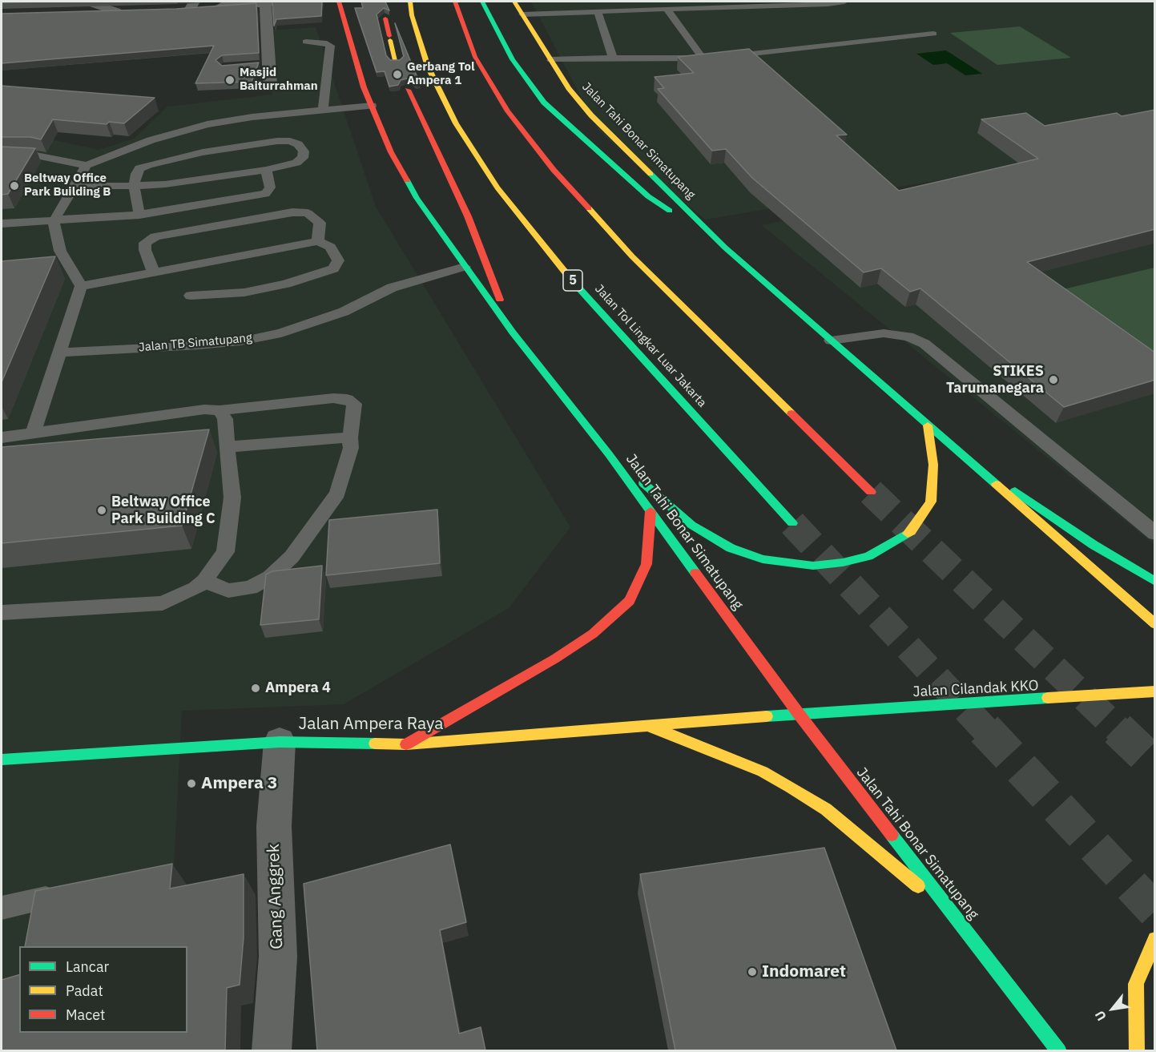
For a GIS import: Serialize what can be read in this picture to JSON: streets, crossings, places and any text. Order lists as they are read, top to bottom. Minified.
{"streets":{"main road":["Jalan Tahi Bonar Simatupang","5","Jalan Tol Lingkar Luar Jakarta","Jalan Cilandak KKO","Jalan Ampera Raya"],"street":["Gang Anggrek"],"lane":["Jalan TB Simatupang"]},"crossings":[["Jalan Tahi Bonar Simatupang","Jalan TB Simatupang"],["Jalan Tahi Bonar Simatupang","Jalan Cilandak KKO"],["Jalan Tahi Bonar Simatupang","Jalan Ampera Raya"],["Jalan Cilandak KKO","Jalan Ampera Raya"],["Jalan Ampera Raya","Gang Anggrek"]],"places":["Gerbang Tol Ampera 1","Masjid Baiturrahman","Beltway Office Park Building B","STIKES Tarumanegara","Beltway Office Park Building C","Ampera 4","Ampera 3","Indomaret"],"legend":["Lancar","Padat","Macet"],"north":"bottom left"}
